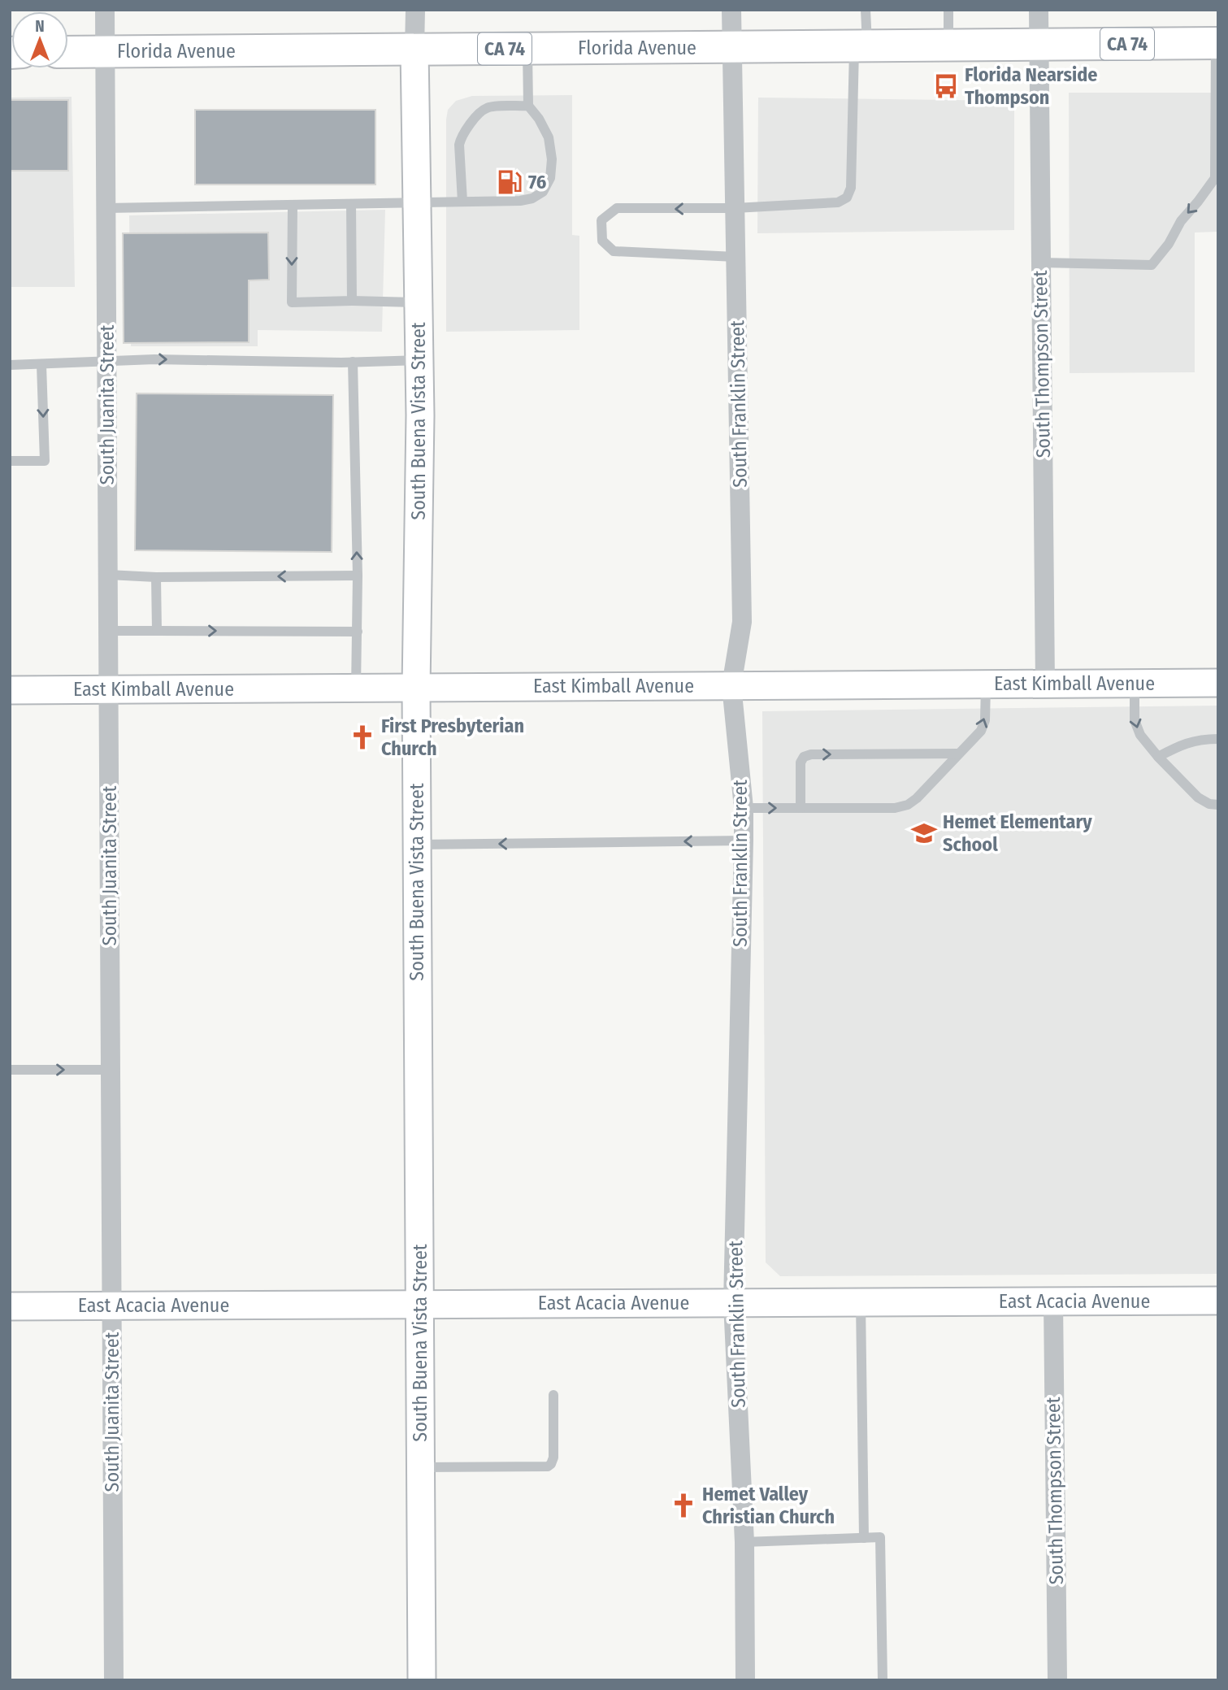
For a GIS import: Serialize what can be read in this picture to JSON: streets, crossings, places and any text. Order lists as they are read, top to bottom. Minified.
{"streets":{"main road":["CA 74","Florida Avenue"],"street":["South Thompson Street","South Franklin Street","South Juanita Street","South Buena Vista Street","East Kimball Avenue","East Acacia Avenue"]},"crossings":[["Florida Avenue","South Thompson Street"],["Florida Avenue","South Franklin Street"],["Florida Avenue","South Juanita Street"],["Florida Avenue","South Buena Vista Street"],["South Thompson Street","East Kimball Avenue"],["South Thompson Street","East Acacia Avenue"],["South Franklin Street","East Kimball Avenue"],["South Franklin Street","East Acacia Avenue"],["South Juanita Street","East Kimball Avenue"],["South Juanita Street","East Acacia Avenue"],["South Buena Vista Street","East Kimball Avenue"],["South Buena Vista Street","East Acacia Avenue"]],"places":{"bus stop":["Florida Nearside Thompson"],"fuel station":["76"],"church":["First Presbyterian Church","Hemet Valley Christian Church"],"school or university":["Hemet Elementary School"]},"north":"top"}
